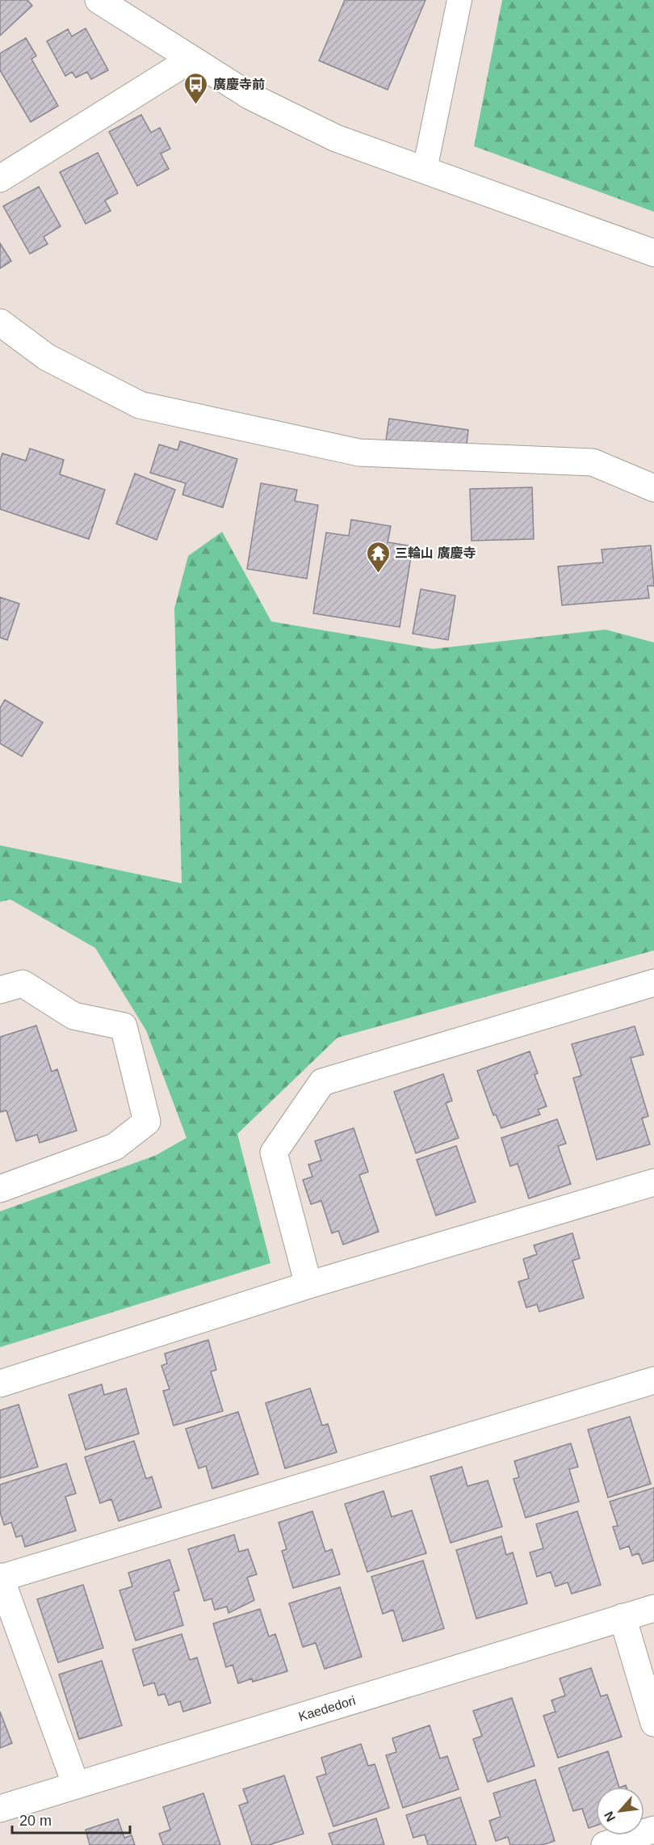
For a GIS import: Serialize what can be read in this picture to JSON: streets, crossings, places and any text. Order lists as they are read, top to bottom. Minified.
{"streets":{"street":["Kaededori"]},"places":{"bus stop":["廣慶寺前"],"temple":["三輪山 廣慶寺"]},"scale_bar":"20 m","north":"bottom left"}
